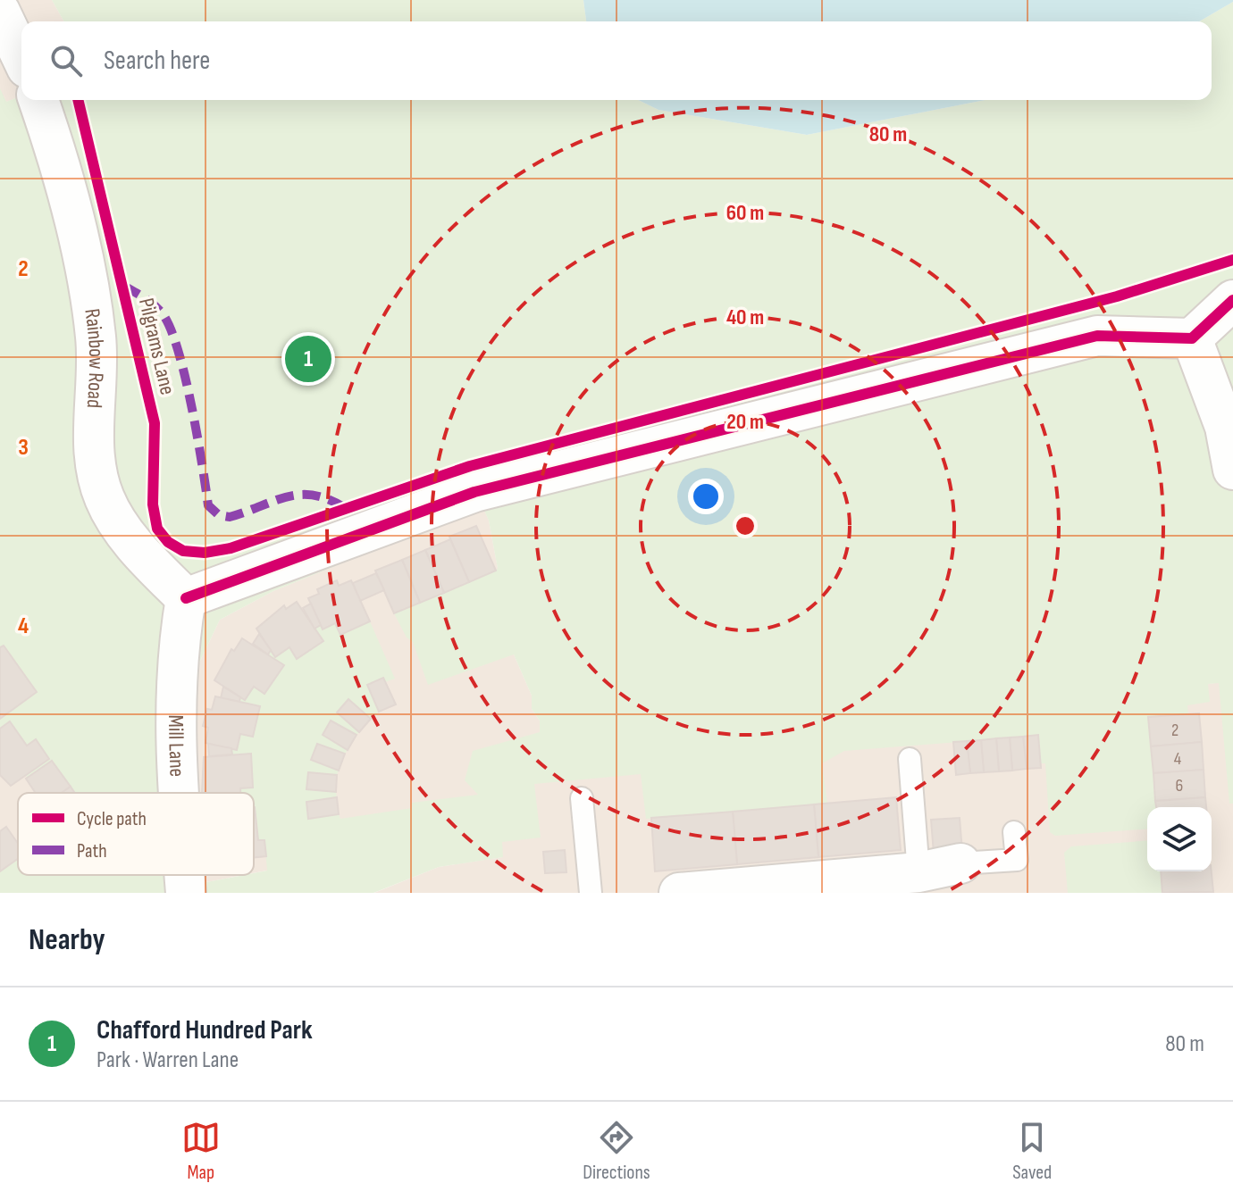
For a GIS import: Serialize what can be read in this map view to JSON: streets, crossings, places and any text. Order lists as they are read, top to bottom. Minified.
{"streets":{"street":["Rainbow Road","Mill Lane"],"cycle path":["Pilgrams Lane"]},"crossings":[["Rainbow Road","Mill Lane"]],"house_numbers":["2","4","6"],"legend":["Cycle path","Path"],"page":{"search":"Search here","pins":"1","heading":"Nearby","list":[{"mark":"1","name":"Chafford Hundred Park","note":"Park · Warren Lane","value":"80 m"}],"nav":["Map","Directions","Saved"]},"grid":{"rows":["2","3","4"]},"rings":["80 m","60 m","40 m","20 m"]}
